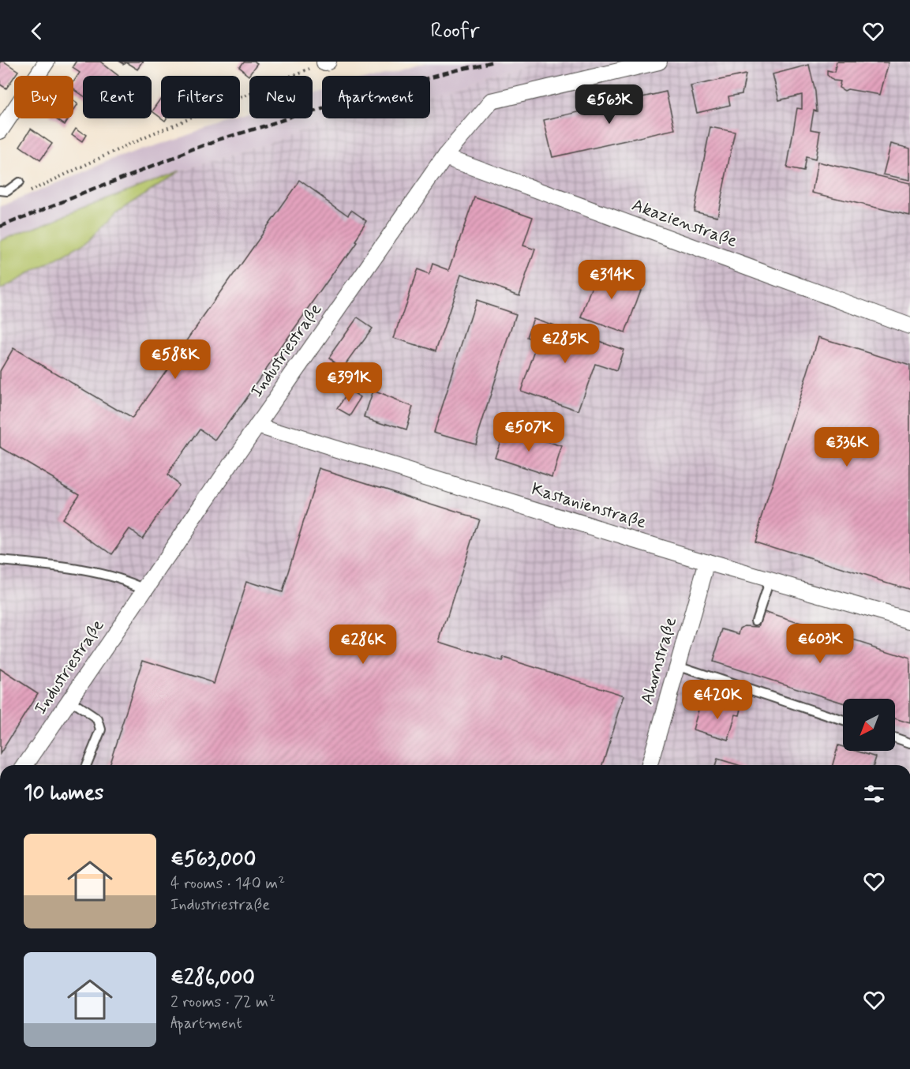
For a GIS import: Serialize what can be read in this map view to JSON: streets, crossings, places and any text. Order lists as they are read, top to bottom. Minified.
{"streets":{"street":["Akazienstraße","Industriestraße","Kastanienstraße","Ahornstraße"]},"crossings":[["Akazienstraße","Industriestraße"],["Industriestraße","Kastanienstraße"],["Kastanienstraße","Ahornstraße"]],"north":"bottom left","page":{"header":"Roofr","chip":["Buy","Rent","Filters","New","Apartment"],"price":["€563K","€314K","€285K","€588K","€391K","€507K","€336K","€603K","€286K","€420K"],"heading":"10 homes","list":[{"name":"€563,000","note":"4 rooms · 140 m² · Industriestraße"},{"name":"€286,000","note":"2 rooms · 72 m² · Apartment"}]}}
